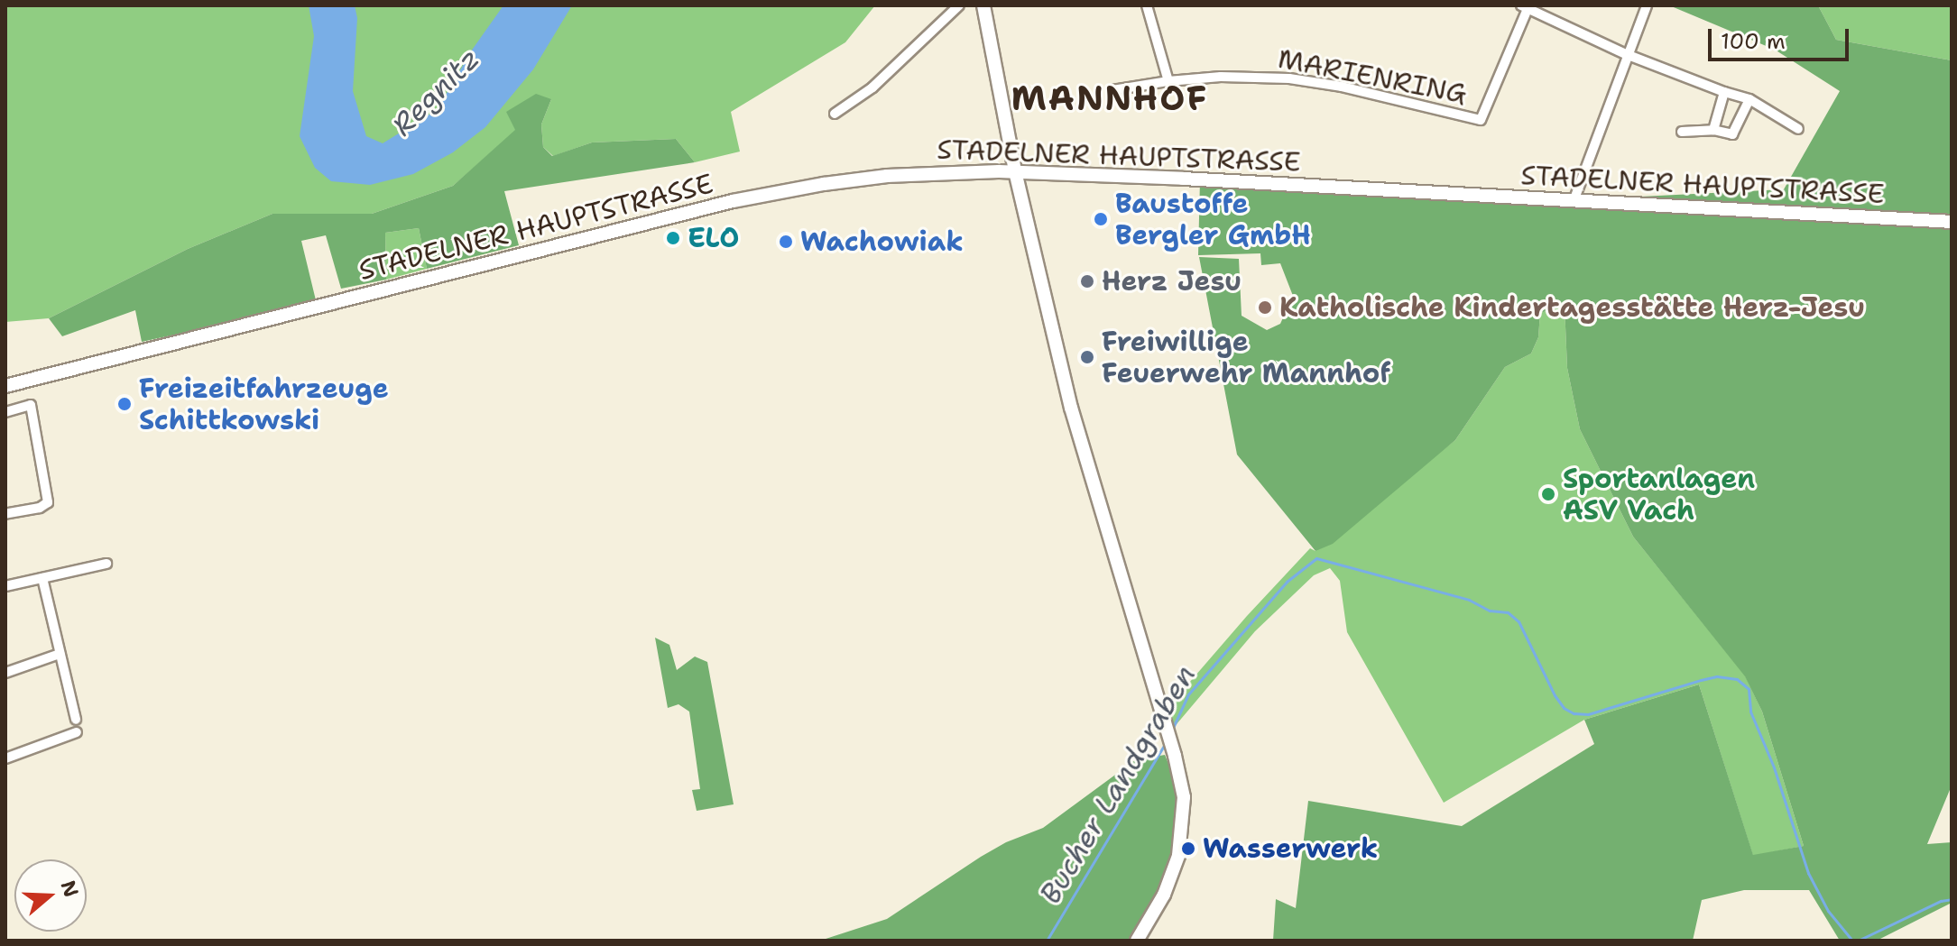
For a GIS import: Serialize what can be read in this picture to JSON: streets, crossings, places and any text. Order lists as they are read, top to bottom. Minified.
{"streets":{"main road":["STADELNER HAUPTSTRASSE"],"street":["MARIENRING"]},"districts":["MANNHOF"],"water":["Regnitz","Bucher Landgraben"],"places":["Baustoffe Bergler GmbH","ELO","Wachowiak","Herz Jesu","Katholische Kindertagesstätte Herz-Jesu","Freiwillige Feuerwehr Mannhof","Freizeitfahrzeuge Schittkowski","Sportanlagen ASV Vach","Wasserwerk"],"scale_bar":"100 m","north":"right"}
